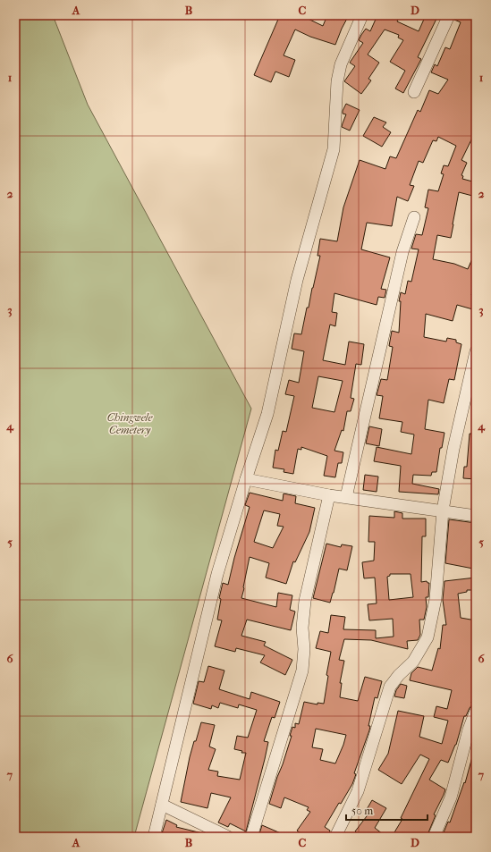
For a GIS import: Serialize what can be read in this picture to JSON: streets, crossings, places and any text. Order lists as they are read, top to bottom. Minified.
{"parks":["Chingwele Cemetery"],"scale_bar":"50 m","grid":{"columns":["A","B","C","D"],"rows":["1","2","3","4","5","6","7"]}}
